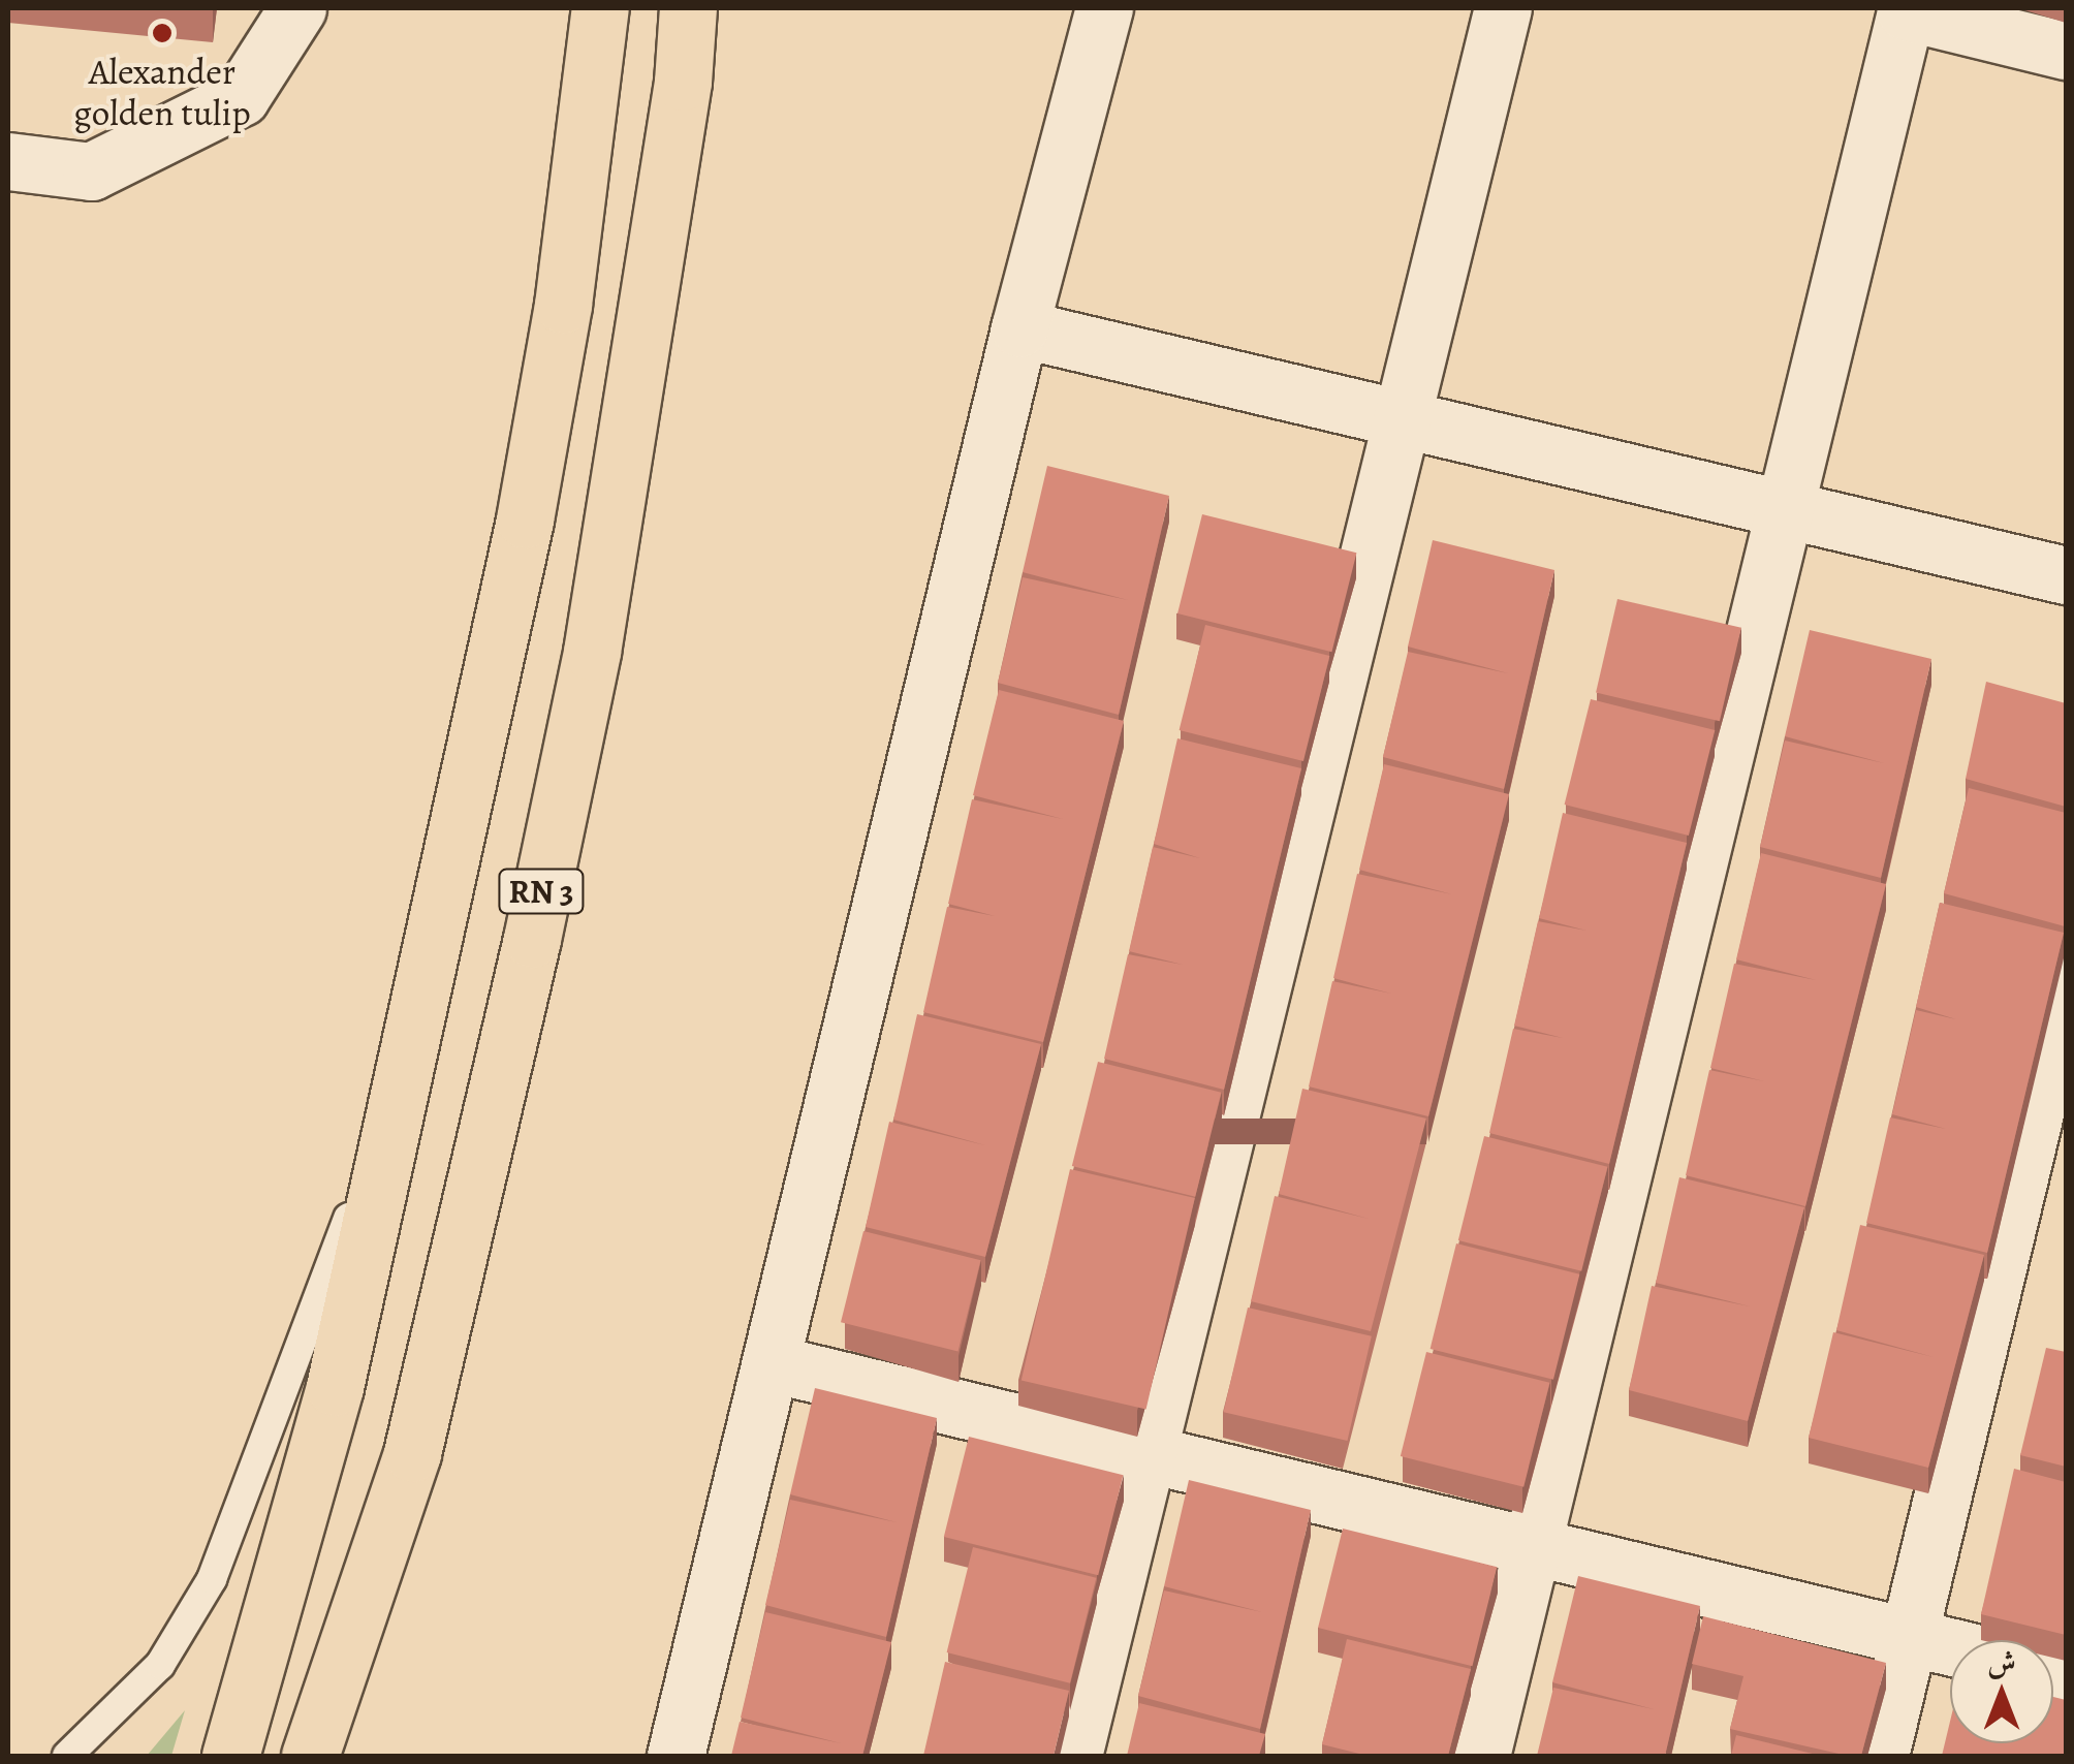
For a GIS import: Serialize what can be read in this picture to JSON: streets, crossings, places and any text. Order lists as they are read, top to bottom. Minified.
{"streets":{"highway":["RN 3"]},"places":["Alexander golden tulip"],"north":"top"}
